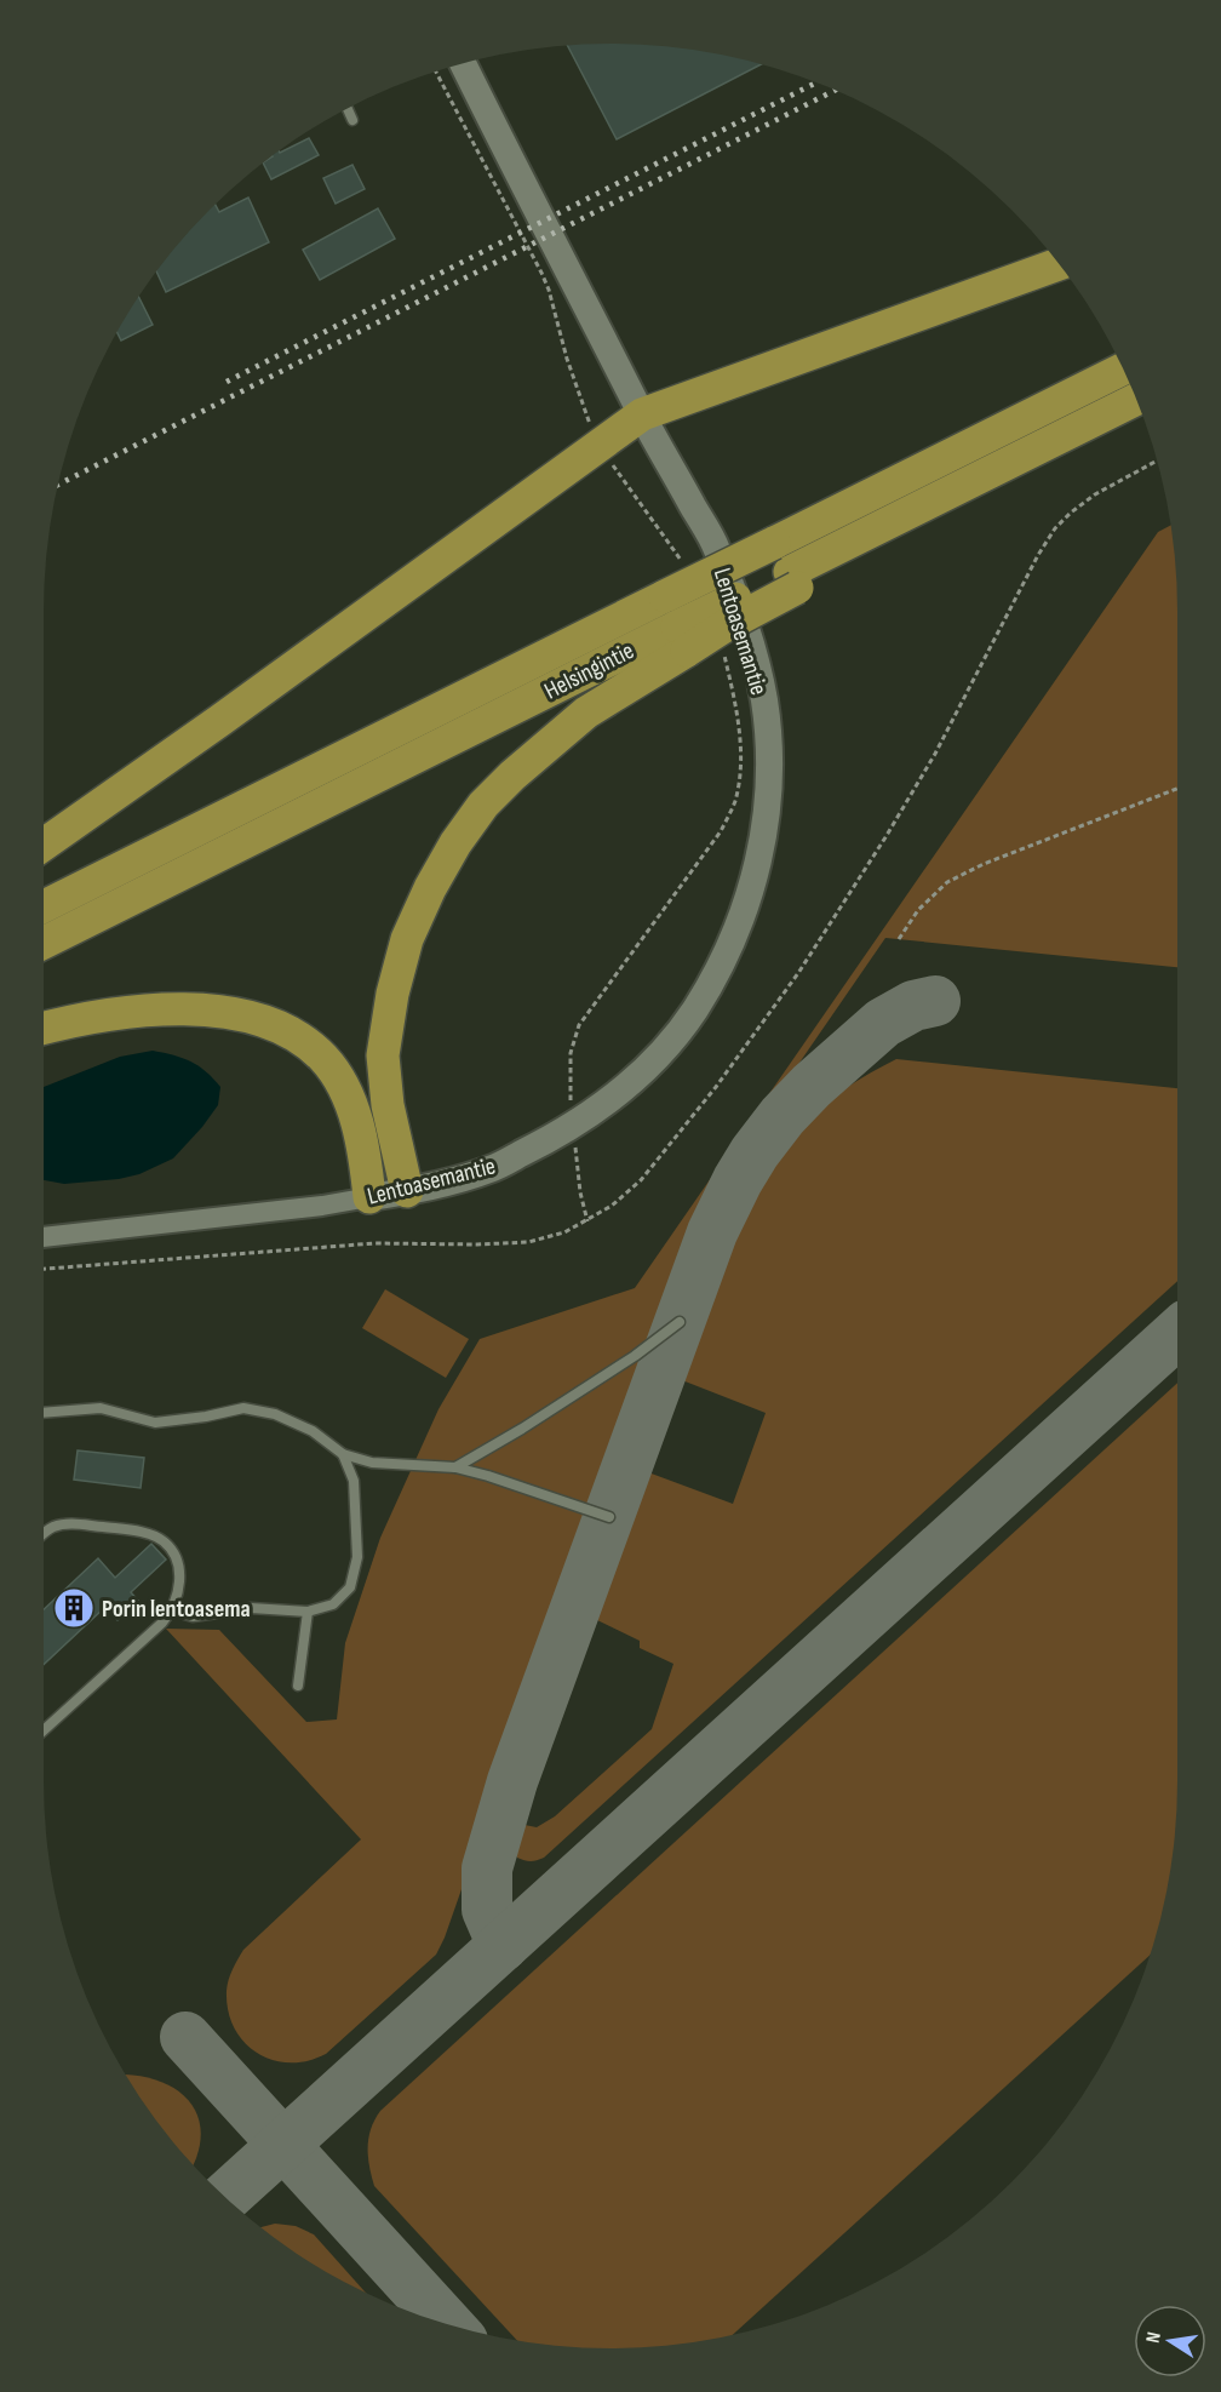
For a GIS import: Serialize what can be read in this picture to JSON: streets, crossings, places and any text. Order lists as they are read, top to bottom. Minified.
{"streets":{"highway":["Helsingintie"],"main road":["Lentoasemantie"]},"places":{"building":["Porin lentoasema"]},"north":"left"}
